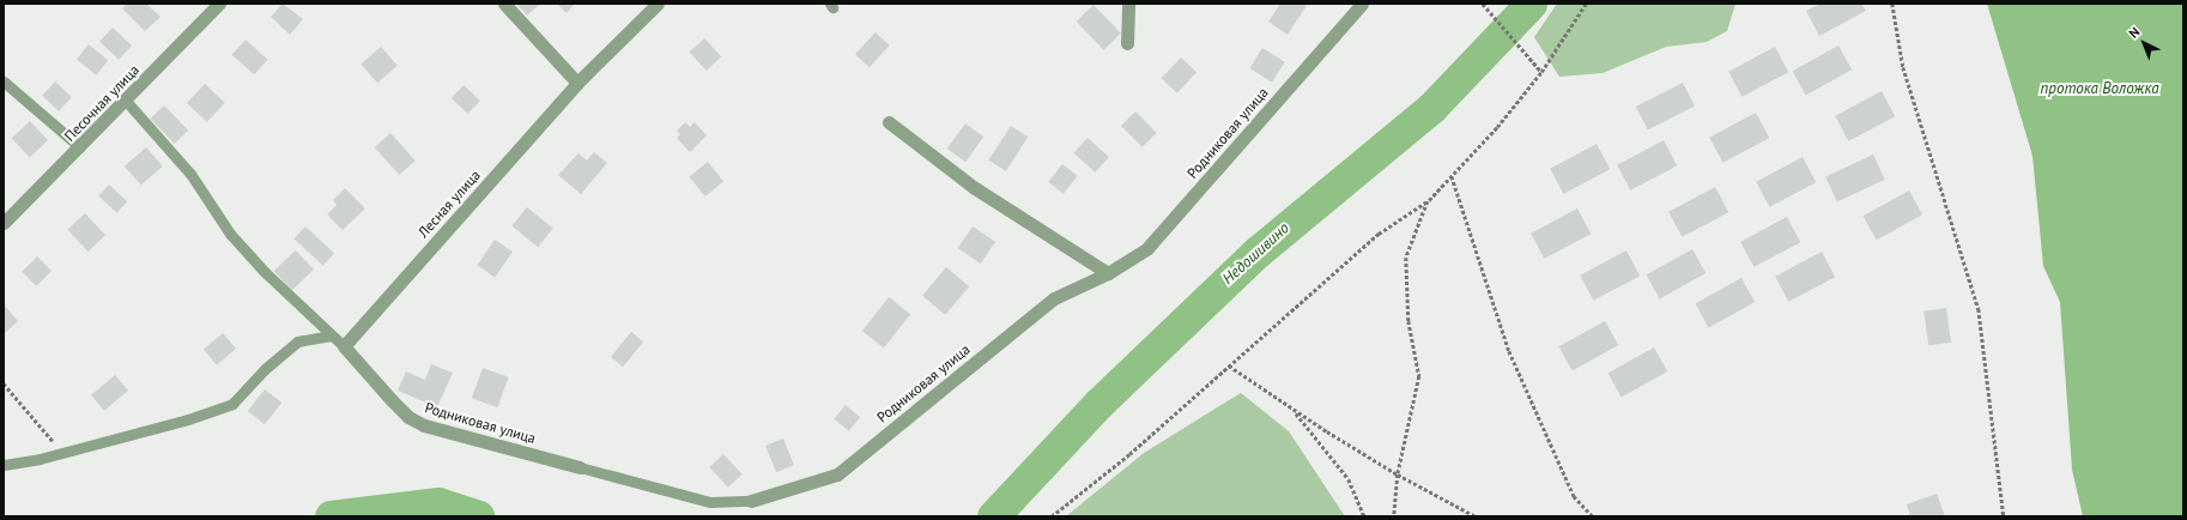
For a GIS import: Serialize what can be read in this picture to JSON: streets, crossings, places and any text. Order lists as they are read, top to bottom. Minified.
{"streets":{"street":["Песочная улица","Родниковая улица","Лесная улица"]},"crossings":[["Родниковая улица","Лесная улица"]],"water":["протока Воложка","Недошивино"],"north":"top left"}
